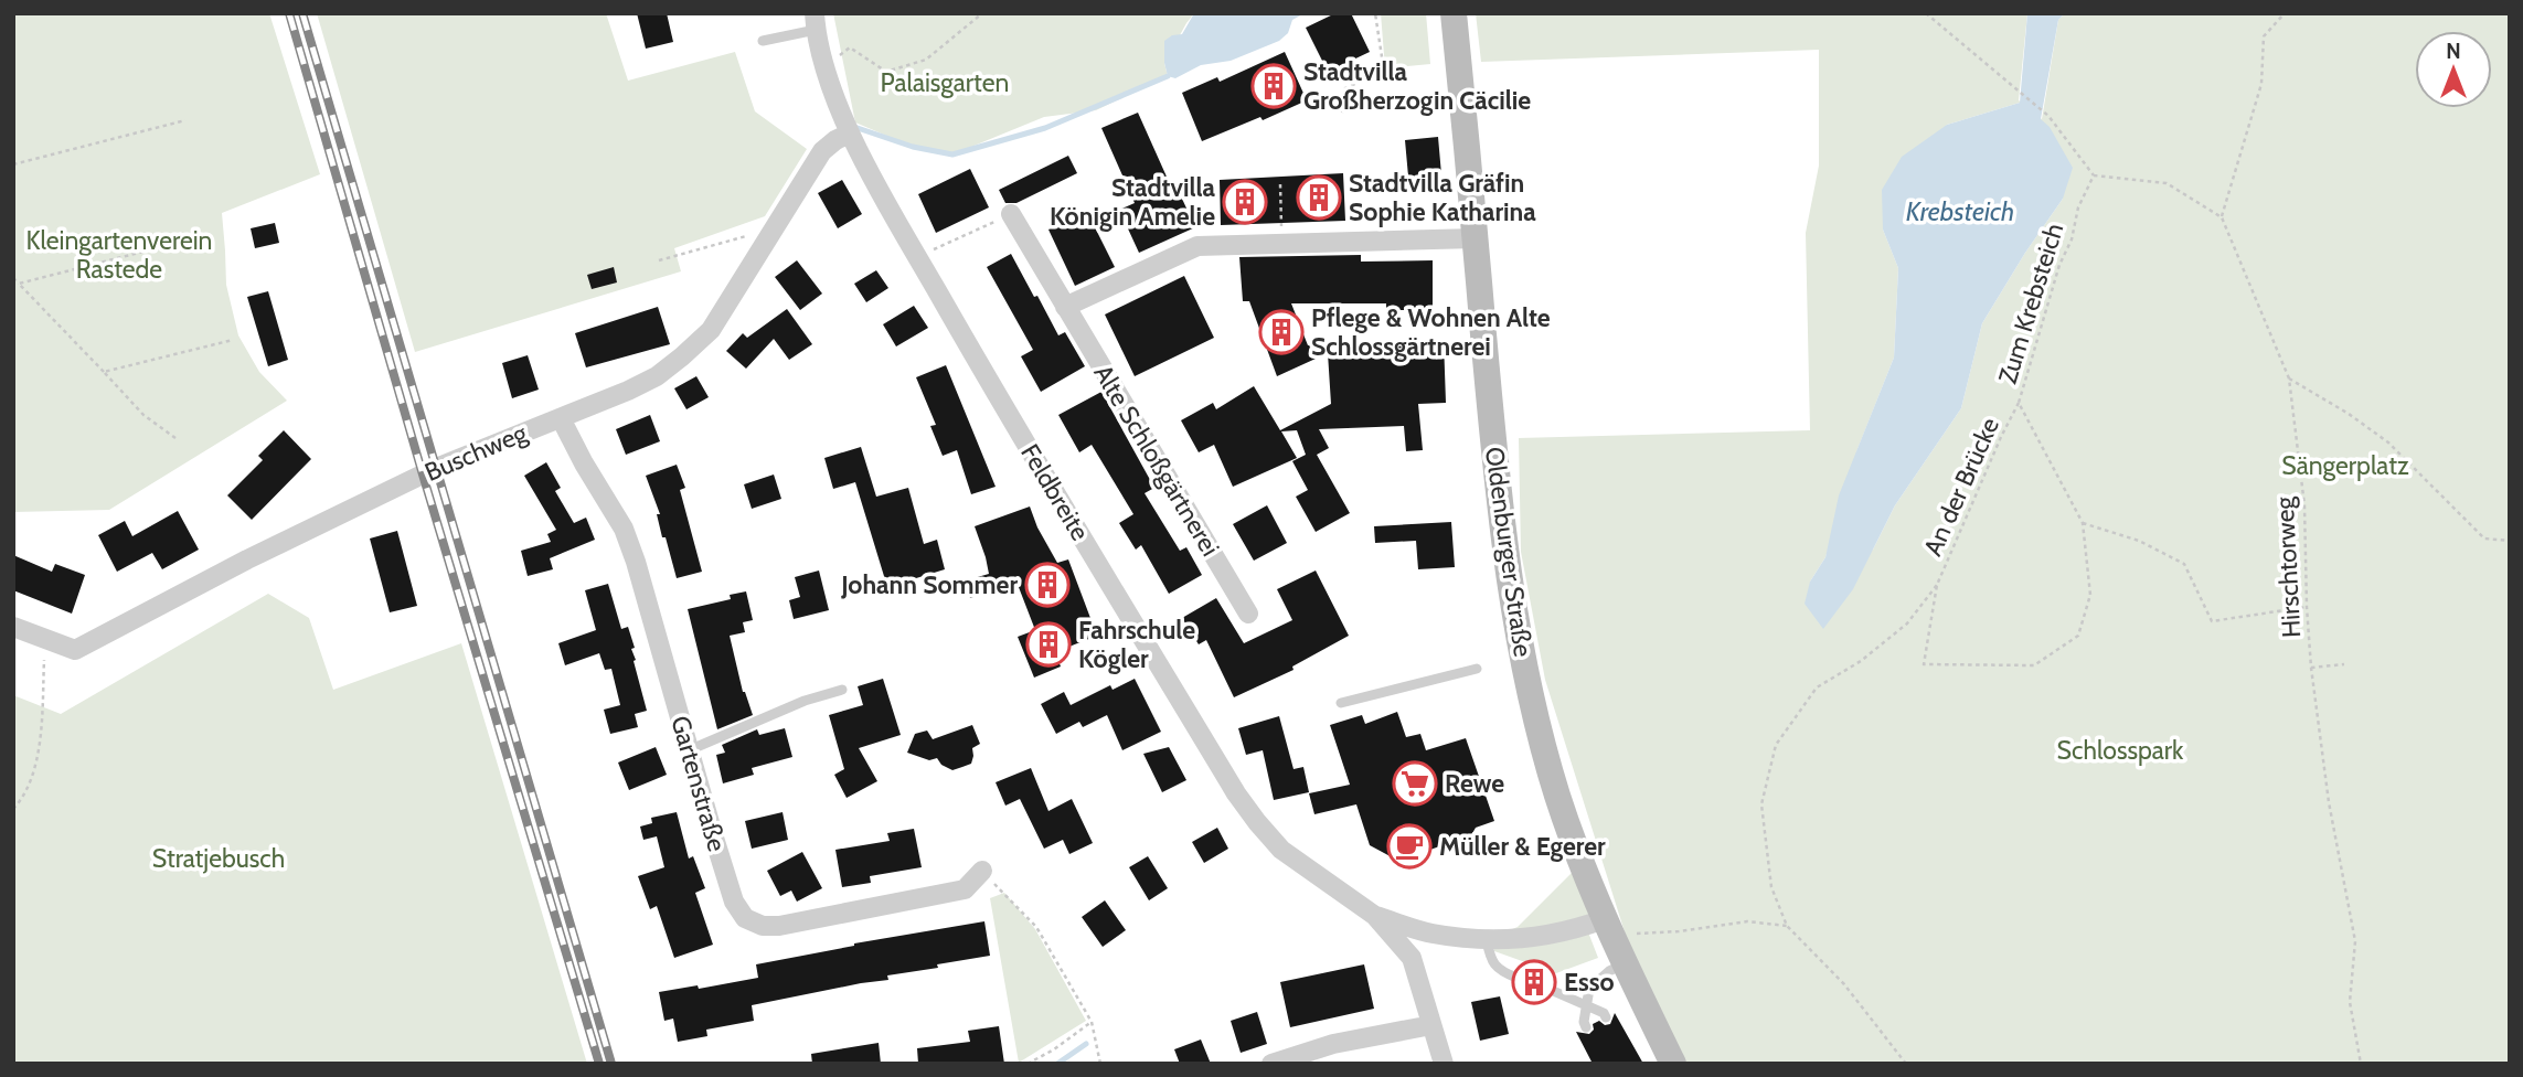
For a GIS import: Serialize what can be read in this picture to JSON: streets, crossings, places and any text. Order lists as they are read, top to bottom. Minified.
{"streets":{"street":["Buschweg","Alte Schloßgärtnerei","Feldbreite","Oldenburger Straße","Gartenstraße"],"path":["Zum Krebsteich","An der Brücke","Hirschtorweg"]},"crossings":[["Zum Krebsteich","An der Brücke"],["Buschweg","Feldbreite"],["Buschweg","Gartenstraße"],["Feldbreite","Oldenburger Straße"]],"water":["Krebsteich"],"parks":["Palaisgarten","Kleingartenverein Rastede","Sängerplatz","Schlosspark","Stratjebusch"],"places":{"building":["Stadtvilla Großherzogin Cäcilie","Stadtvilla Gräfin Sophie Katharina","Stadtvilla Königin Amelie","Pflege & Wohnen Alte Schlossgärtnerei","Johann Sommer","Fahrschule Kögler","Esso"],"supermarket":["Rewe"],"cafe":["Müller & Egerer"]},"north":"top"}
